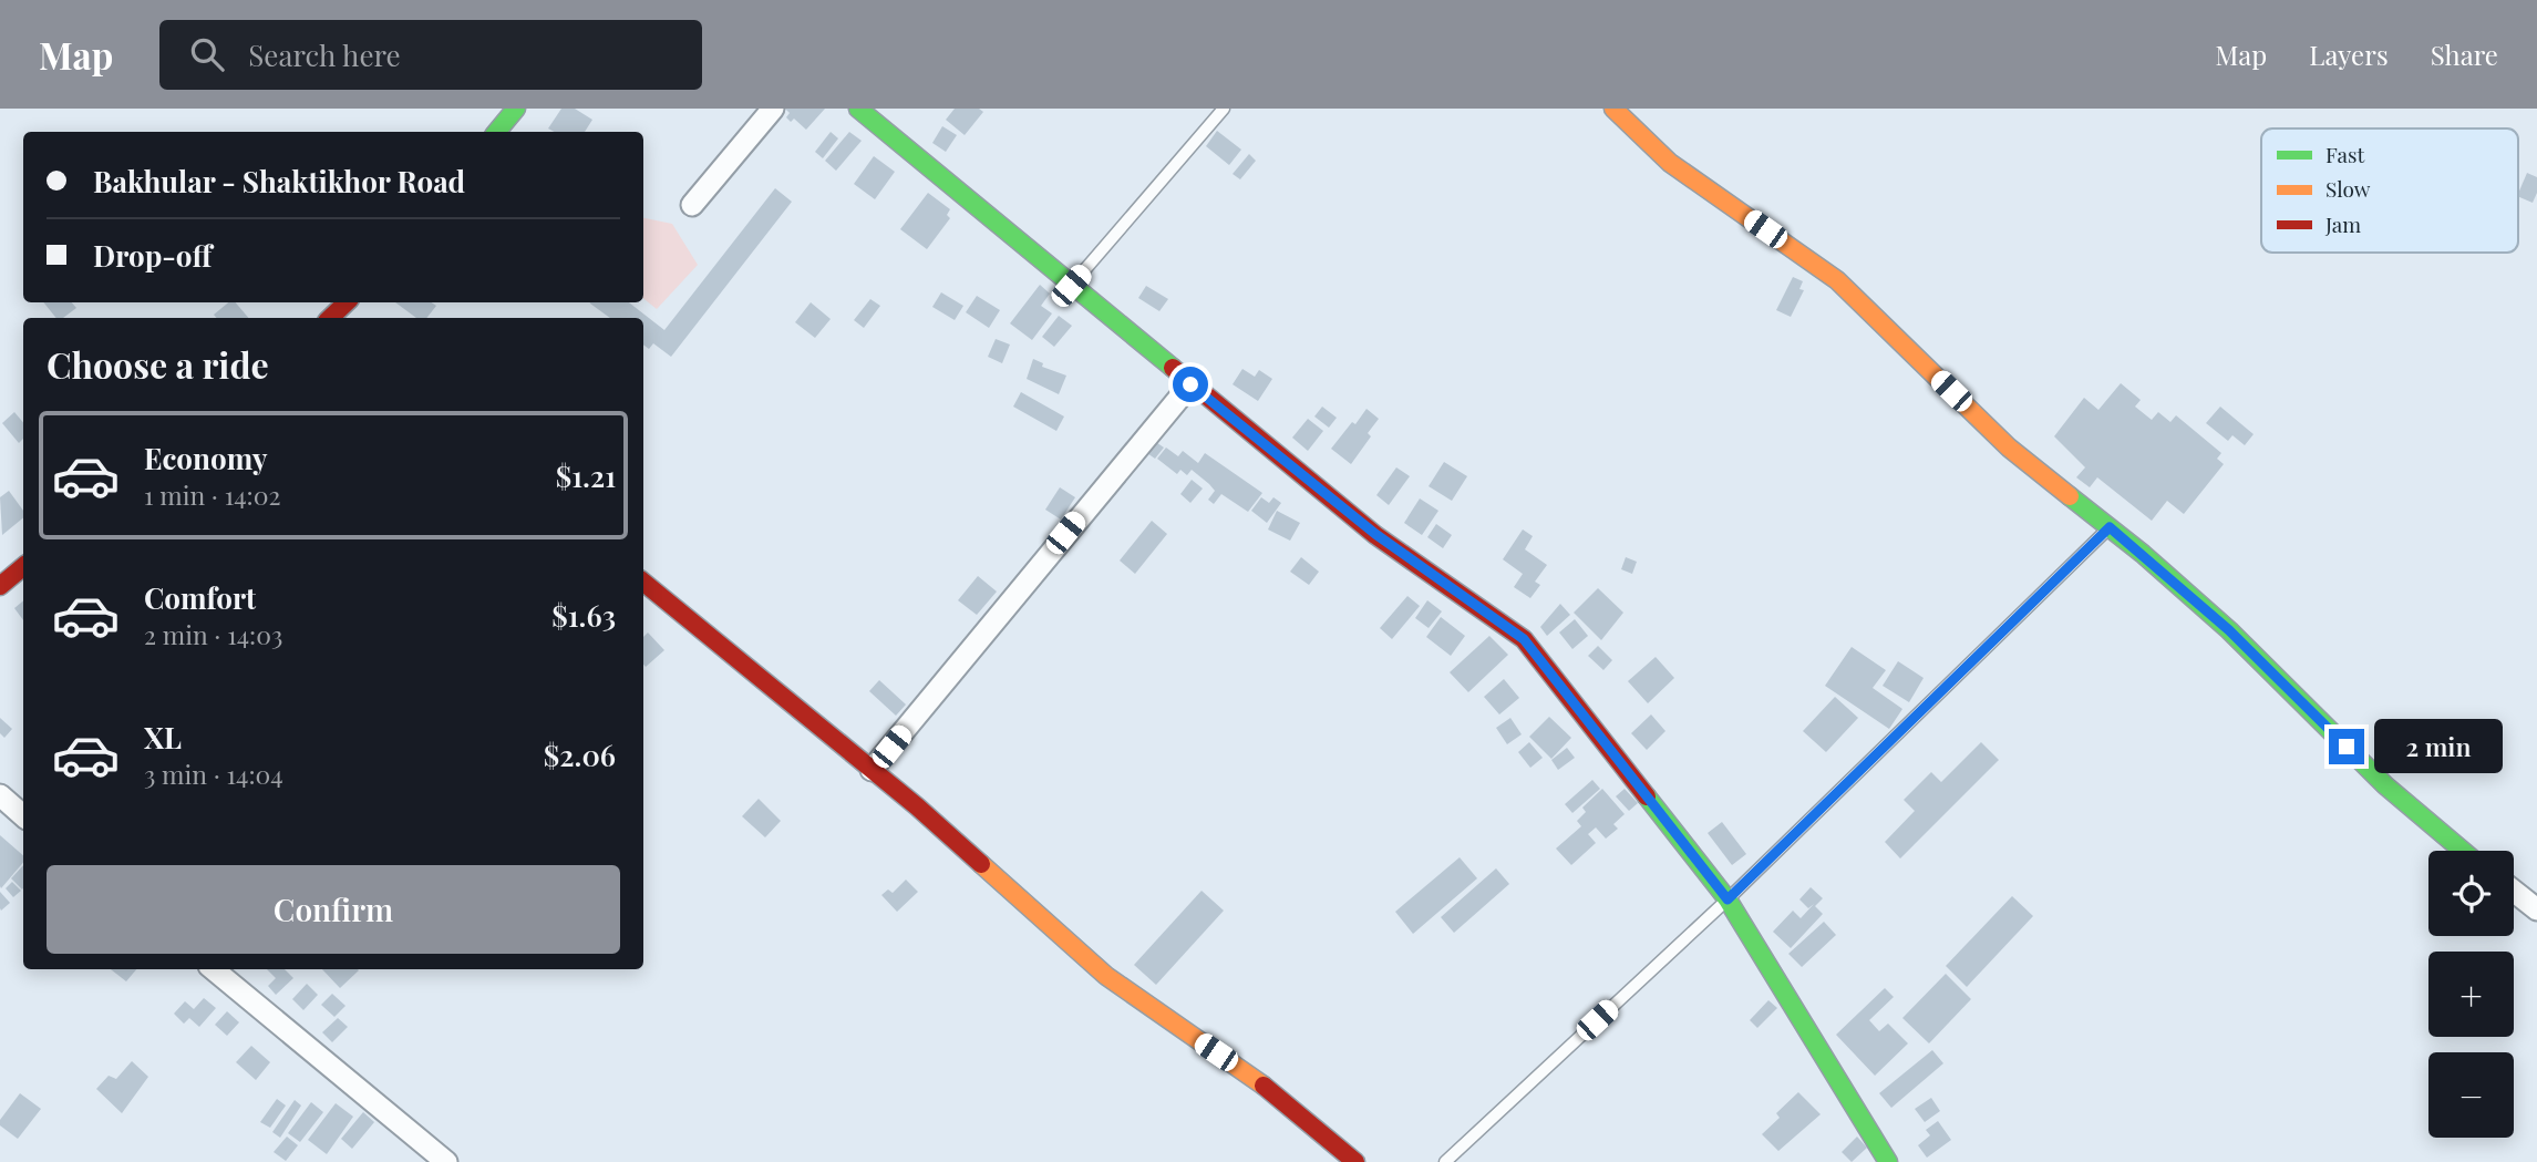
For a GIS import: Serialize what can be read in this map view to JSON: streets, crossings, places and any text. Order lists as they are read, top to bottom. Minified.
{"legend":["Fast","Slow","Jam"],"page":{"header":"Map","search":"Search here","nav":["Map","Layers","Share"],"banner":["Bakhular - Shaktikhor Road","Drop-off"],"heading":"Choose a ride","list":[{"name":"Economy","note":"1 min · 14:02","value":"$1.21"},{"name":"Comfort","note":"2 min · 14:03","value":"$1.63"},{"name":"XL","note":"3 min · 14:04","value":"$2.06"}],"bubble":"2 min","buttons":"Confirm","map_buttons":["+","−"]}}
